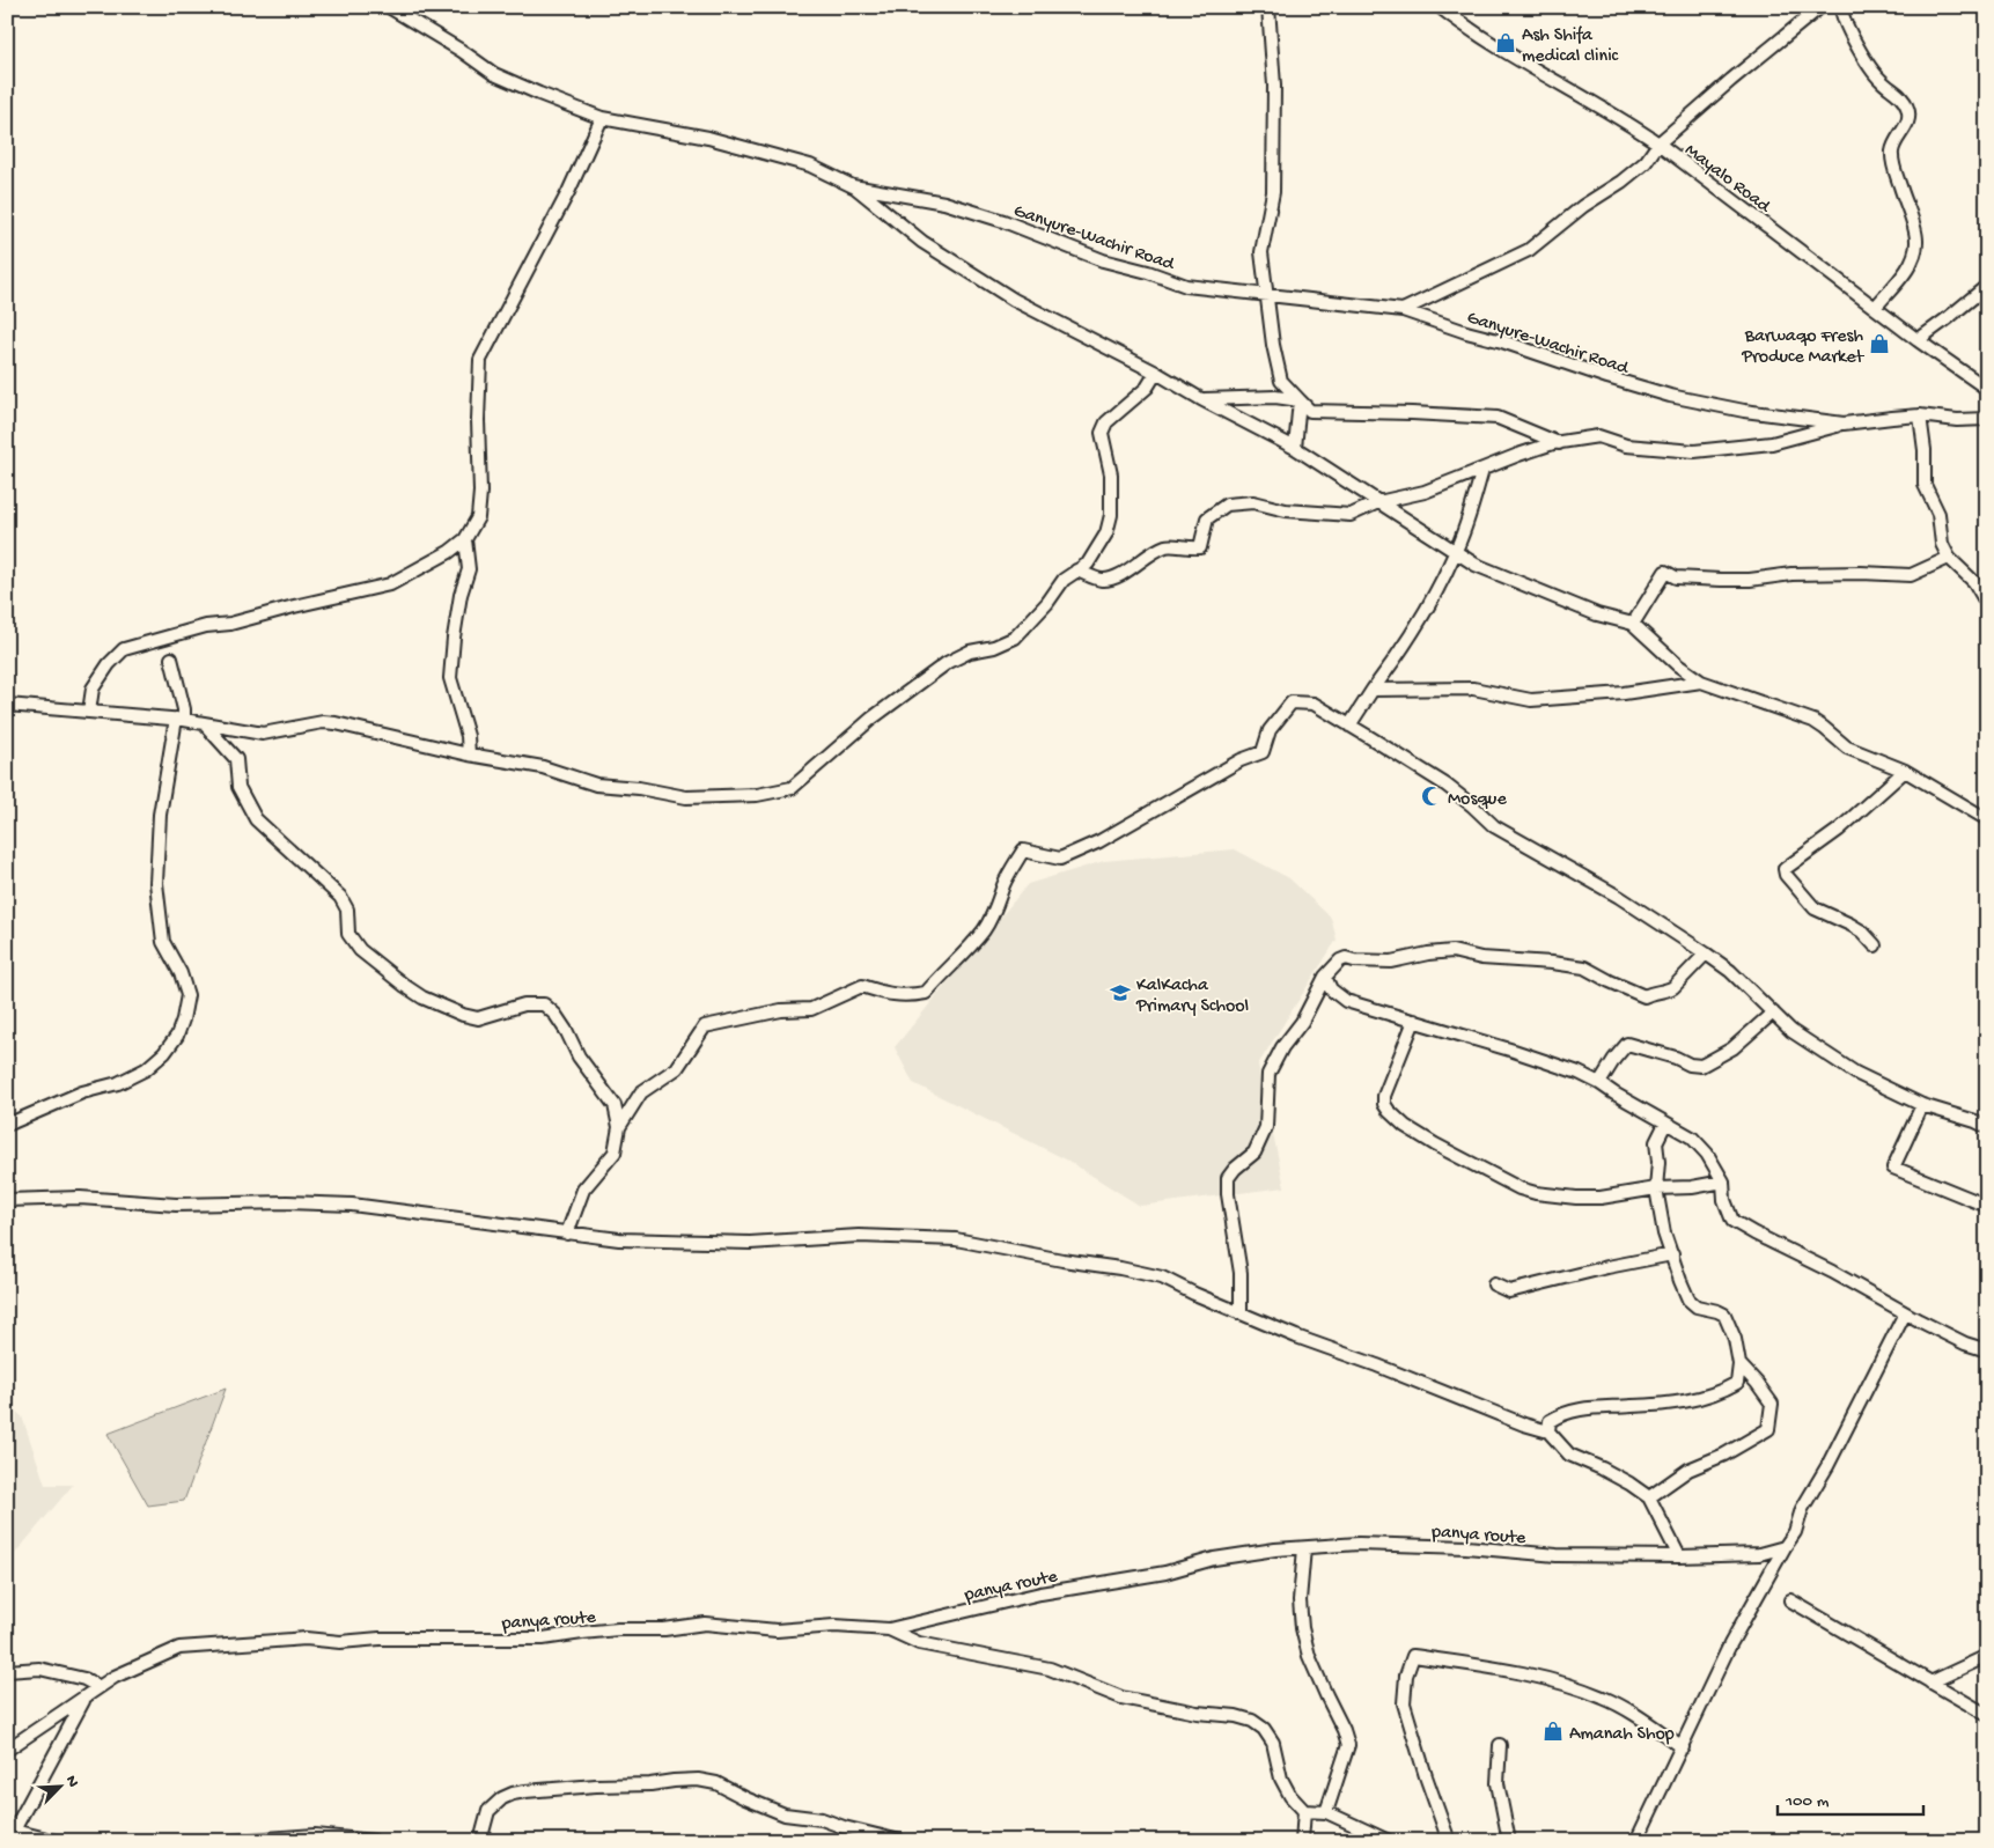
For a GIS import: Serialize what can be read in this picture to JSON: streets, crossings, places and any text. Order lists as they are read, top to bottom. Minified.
{"streets":{"street":["Mayalo Road","Ganyure-Wachir Road","panya route"]},"places":{"shop":["Ash Shifa medical clinic","Barwaqo Fresh Produce Market","Amanah Shop"],"mosque":["Mosque"],"school or university":["KalKacha Primary School"]},"scale_bar":"100 m","north":"top right"}
